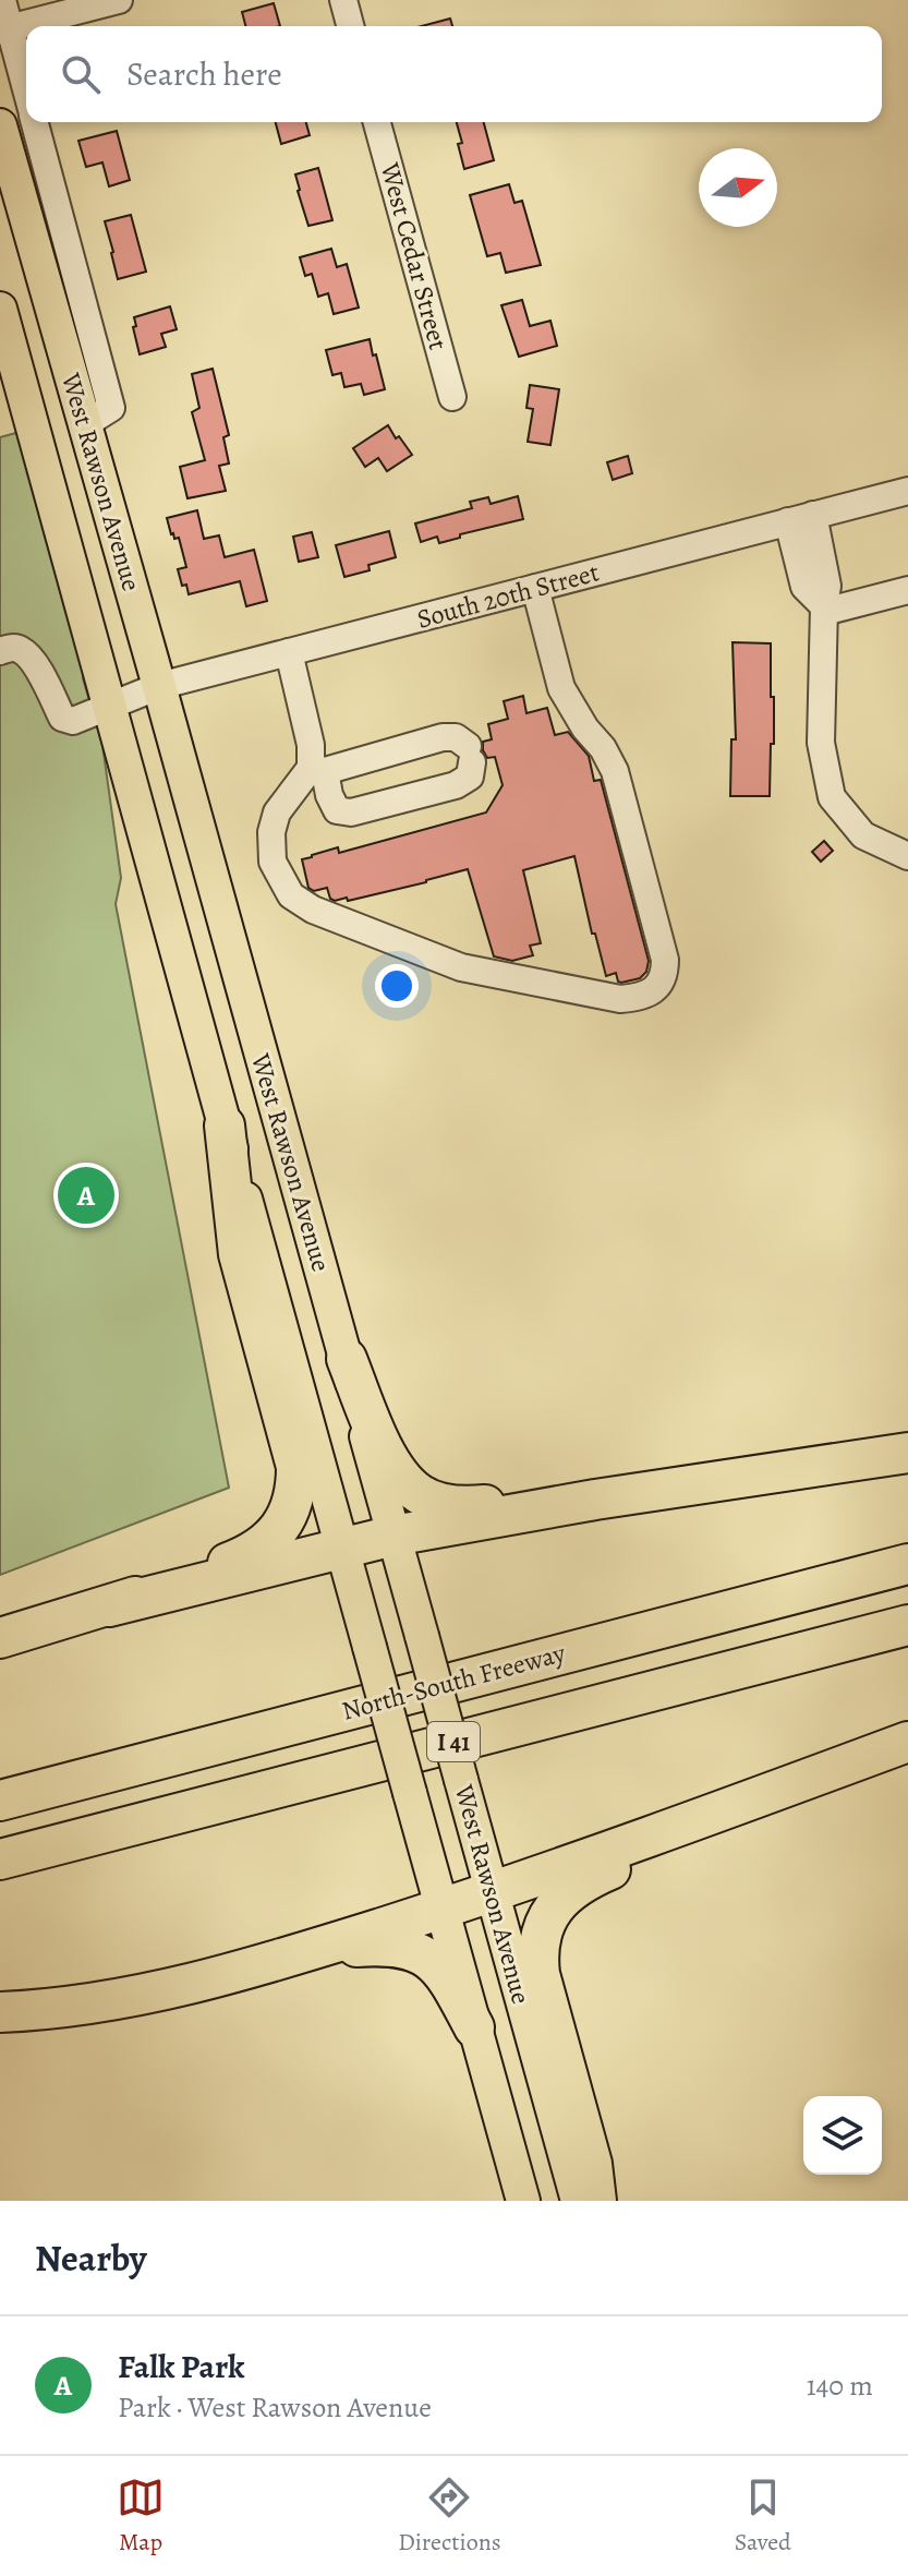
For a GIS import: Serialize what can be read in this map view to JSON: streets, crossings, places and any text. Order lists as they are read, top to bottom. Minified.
{"streets":{"highway":["North-South Freeway","I 41"],"main road":["West Rawson Avenue"],"street":["West Cedar Street","South 20th Street"]},"crossings":[["West Rawson Avenue","South 20th Street"]],"north":"right","page":{"search":"Search here","pins":"A","heading":"Nearby","list":[{"mark":"A","name":"Falk Park","note":"Park · West Rawson Avenue","value":"140 m"}],"nav":["Map","Directions","Saved"]}}
